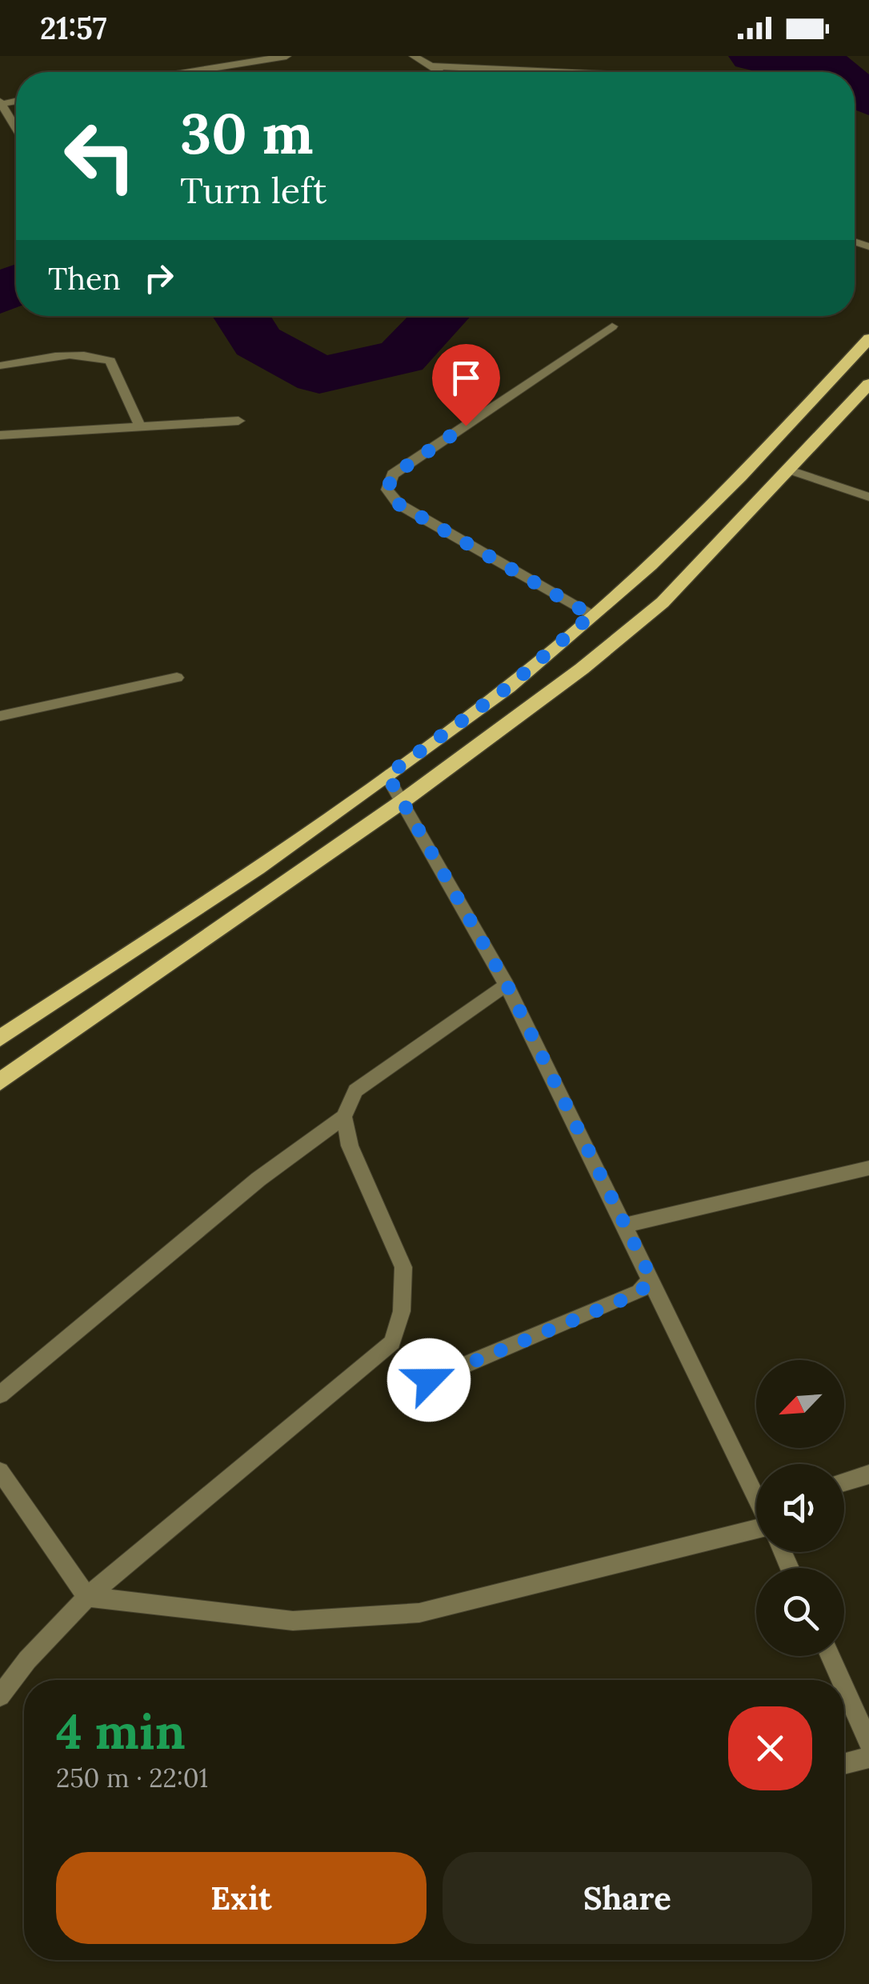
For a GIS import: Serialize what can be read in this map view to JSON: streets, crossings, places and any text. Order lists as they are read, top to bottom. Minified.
{"north":"bottom left","page":{"status":"21:57","turn":["30 m","Turn left"],"then":"Then","heading":["4 min","250 m · 22:01"],"buttons":["Exit","Share"]}}
